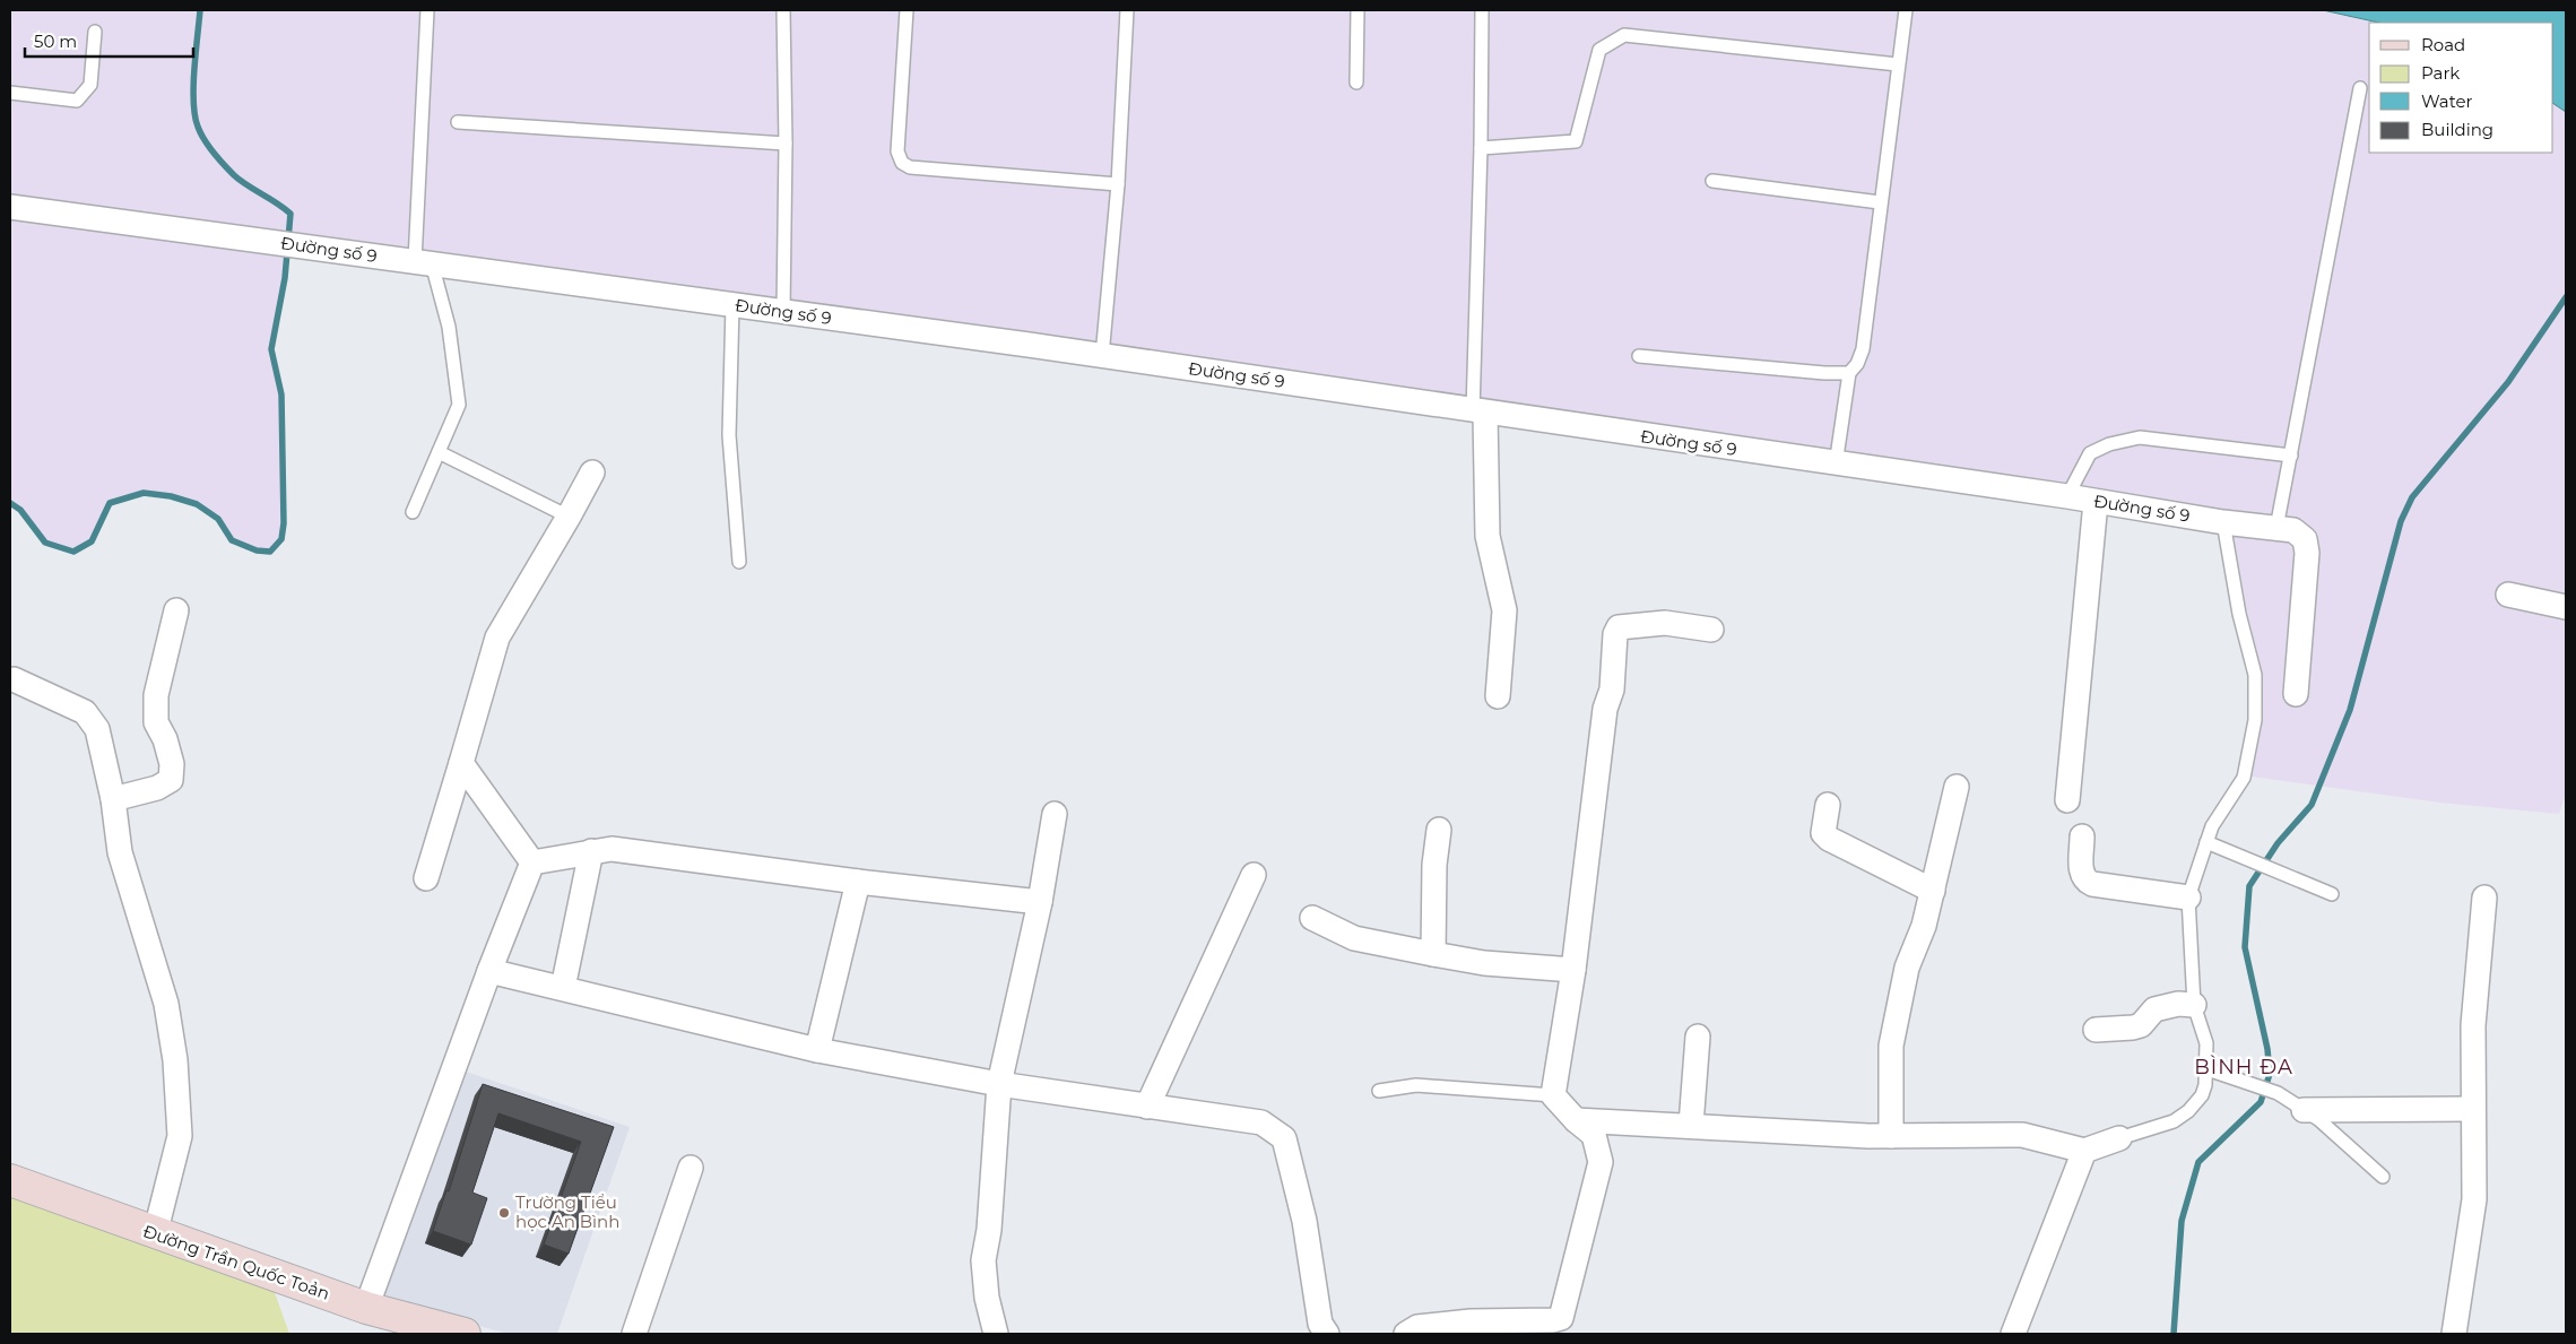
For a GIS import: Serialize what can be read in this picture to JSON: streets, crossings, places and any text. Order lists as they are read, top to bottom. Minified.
{"streets":{"main road":["Đường Trần Quốc Toản"],"street":["Đường số 9"]},"districts":["BÌNH ĐA"],"places":["Trường Tiểu học An Bình"],"legend":["Road","Park","Water","Building"],"scale_bar":"50 m"}
